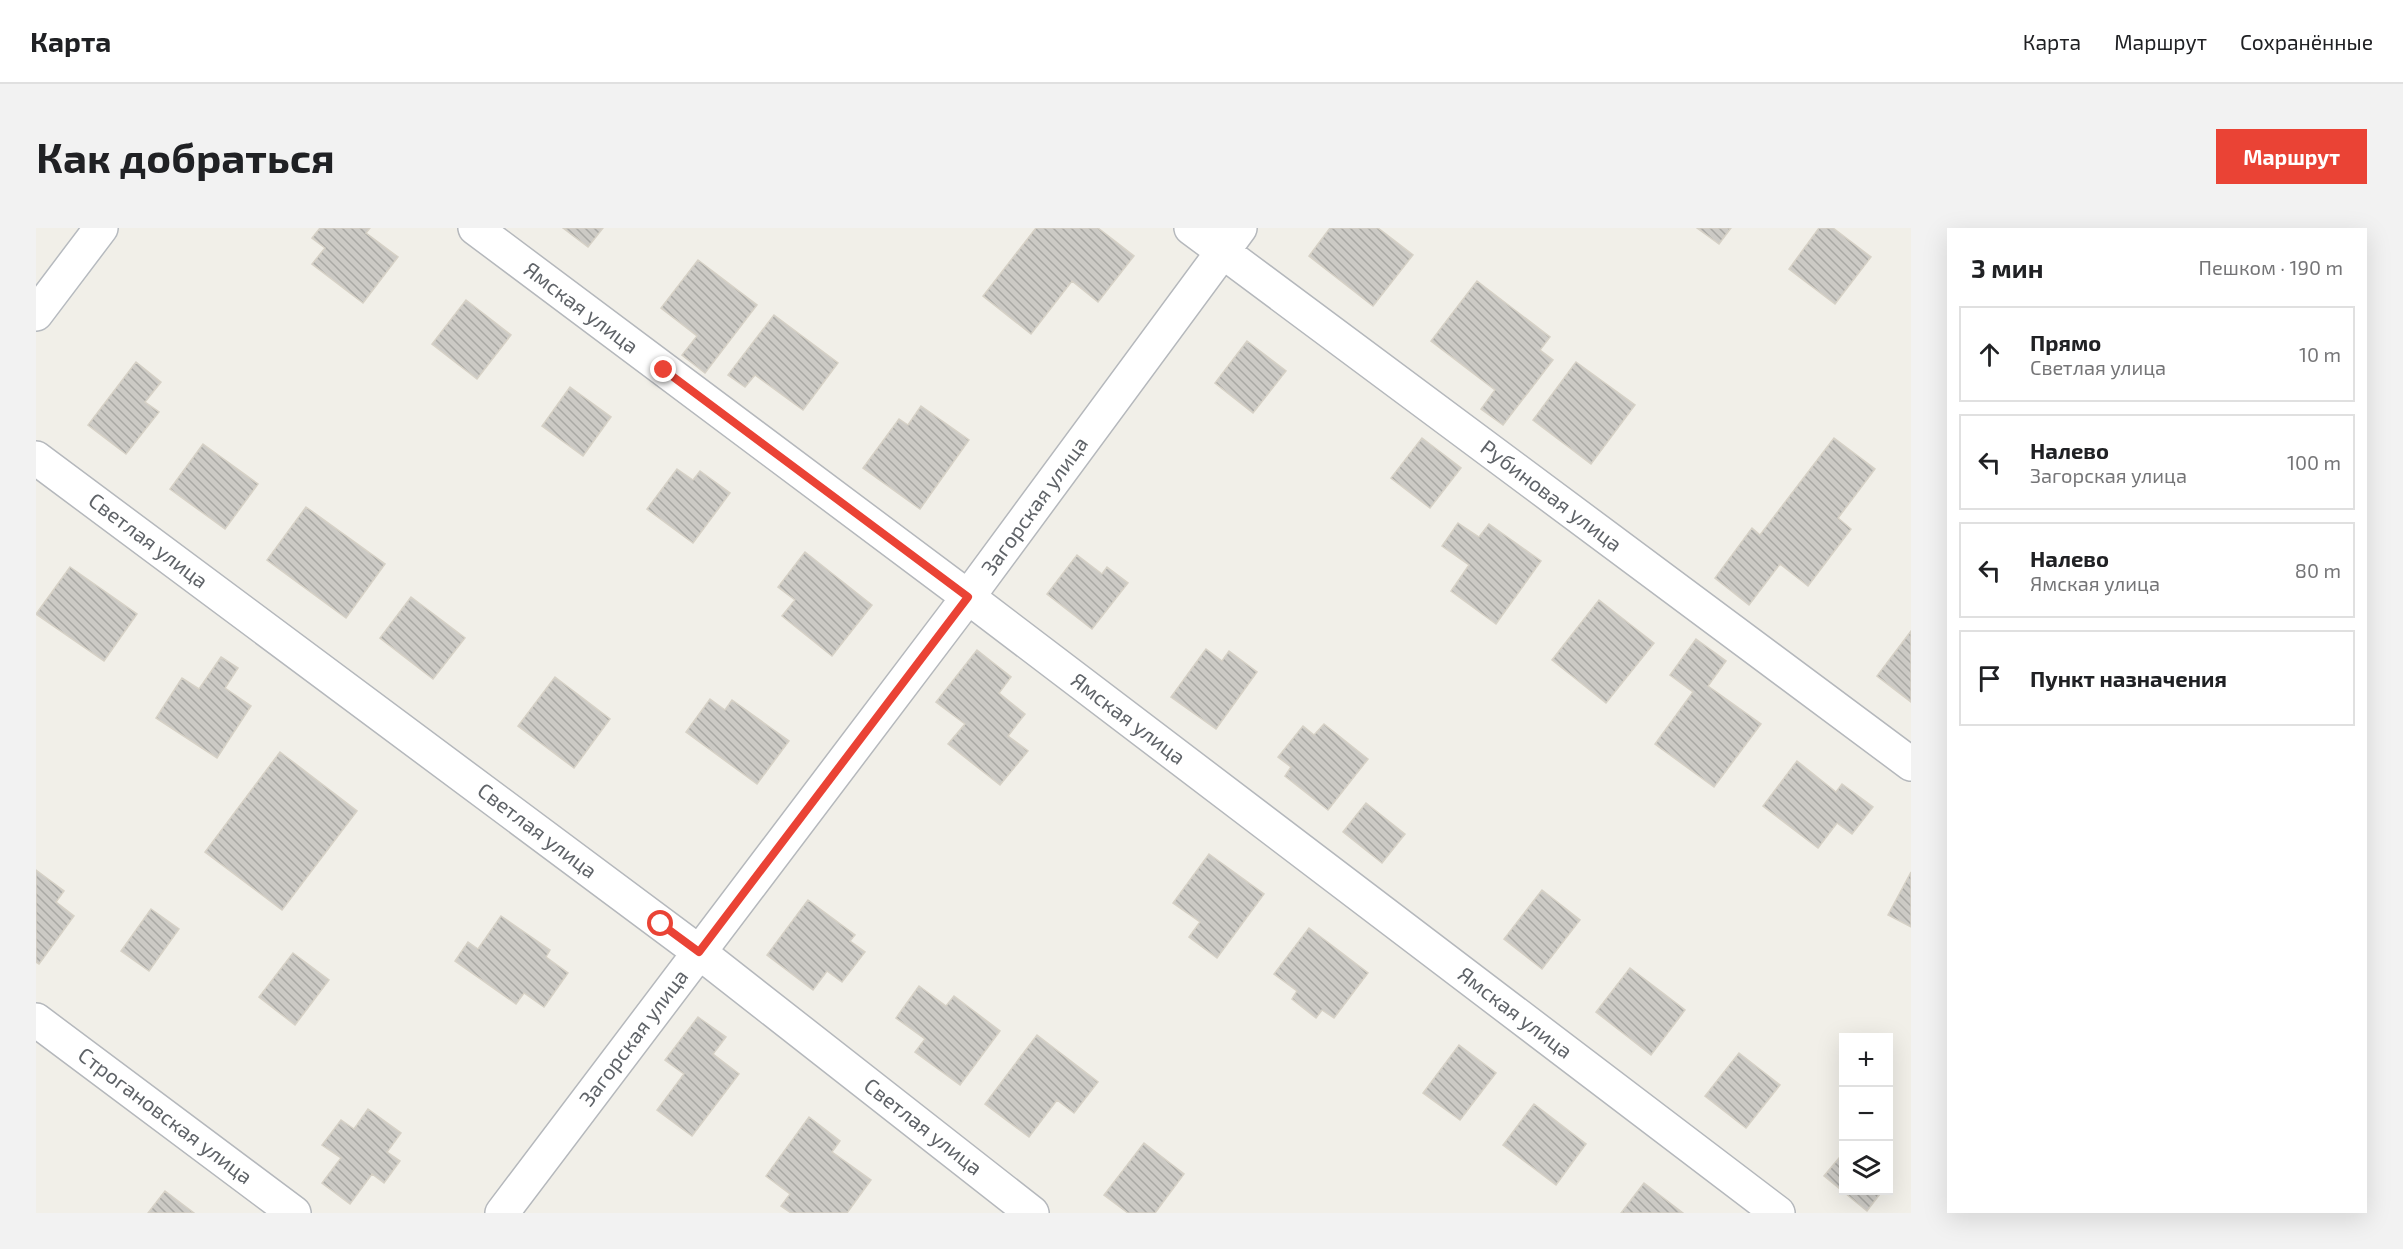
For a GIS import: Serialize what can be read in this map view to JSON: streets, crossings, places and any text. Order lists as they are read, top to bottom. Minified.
{"streets":{"street":["Ямская улица","Рубиновая улица","Загорская улица","Светлая улица","Строгановская улица"]},"crossings":[["Ямская улица","Загорская улица"],["Рубиновая улица","Загорская улица"],["Загорская улица","Светлая улица"]],"page":{"header":"Карта","nav":["Карта","Маршрут","Сохранённые"],"buttons":"Маршрут","title":"Как добраться","heading":["3 мин","Пешком · 190 m"],"list":[["Прямо","Светлая улица","10 m"],["Налево","Загорская улица","100 m"],["Налево","Ямская улица","80 m"],"Пункт назначения"],"map_buttons":["+","−"]}}
